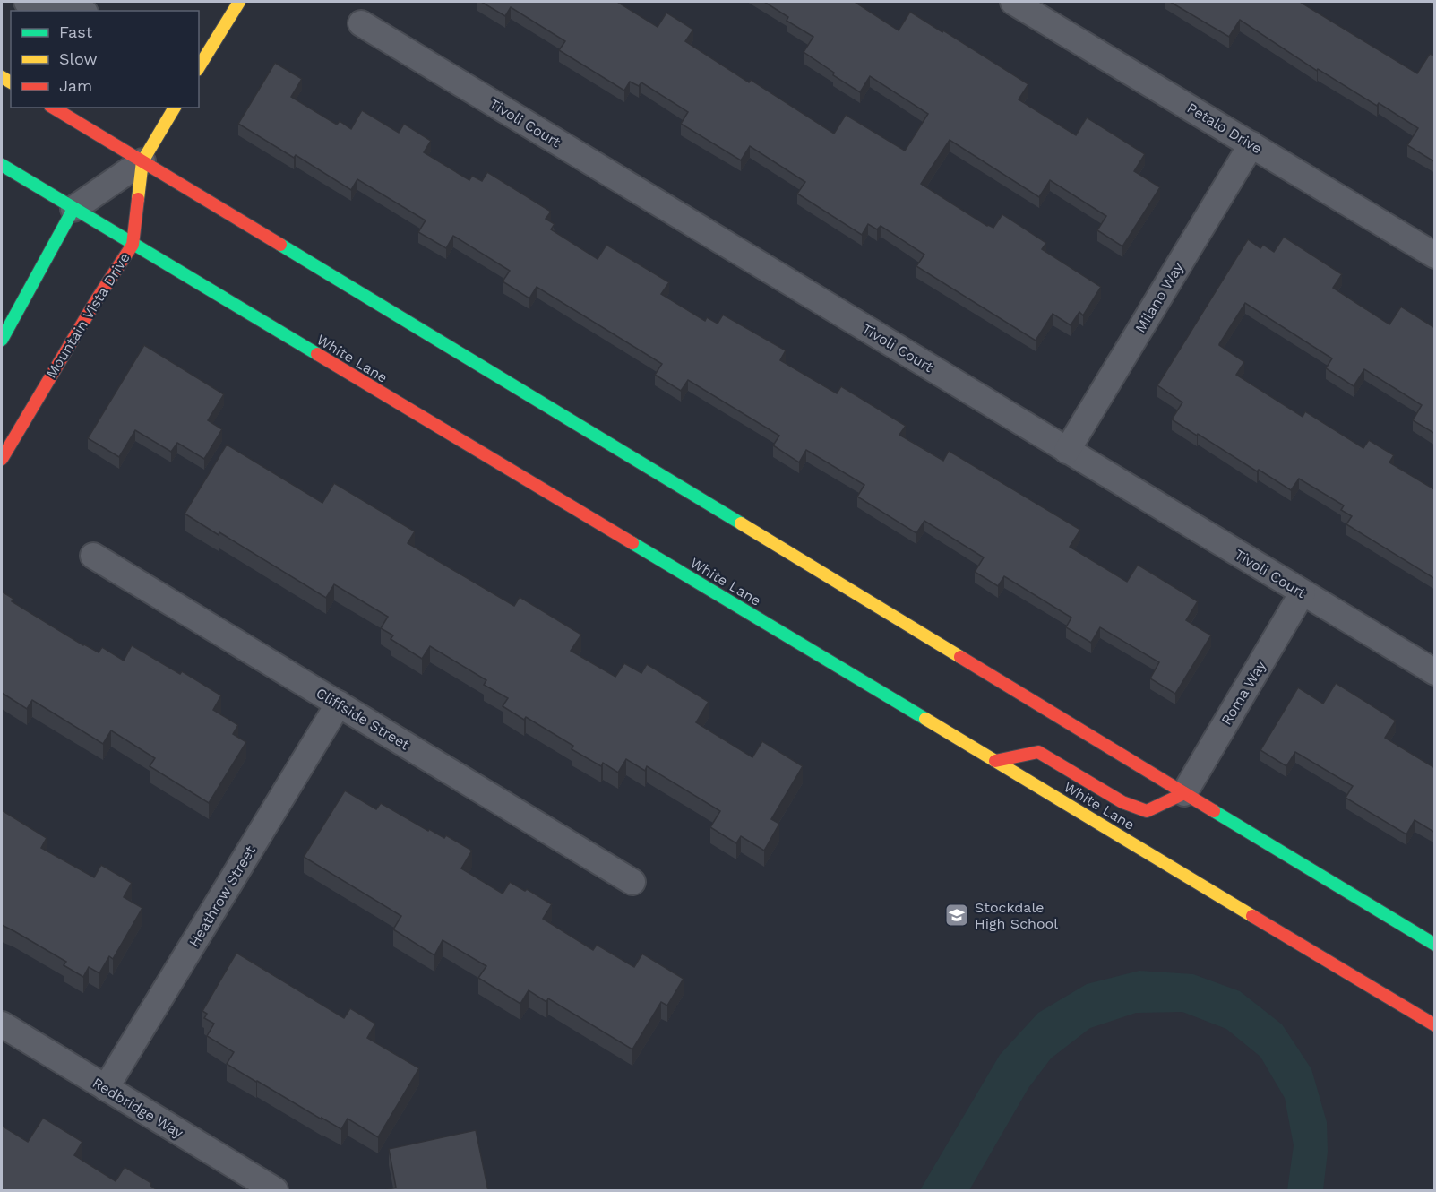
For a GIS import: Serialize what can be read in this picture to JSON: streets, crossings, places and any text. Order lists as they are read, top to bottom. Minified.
{"streets":{"main road":["Mountain Vista Drive","White Lane"],"street":["Tivoli Court","Petalo Drive","Milano Way","Roma Way","Cliffside Street","Heathrow Street","Redbridge Way"]},"crossings":[["Tivoli Court","Milano Way"],["Tivoli Court","Roma Way"],["Petalo Drive","Milano Way"],["Mountain Vista Drive","White Lane"],["Cliffside Street","Heathrow Street"],["Heathrow Street","Redbridge Way"]],"places":{"school or university":["Stockdale High School"]},"legend":["Fast","Slow","Jam"]}
